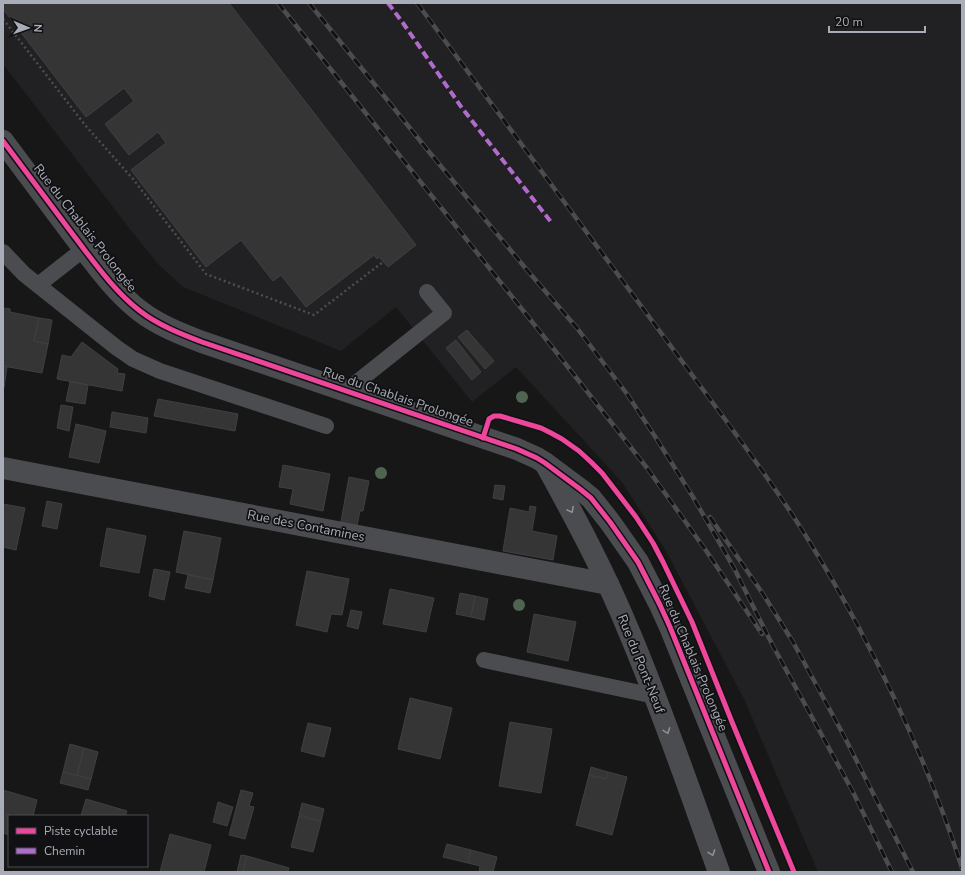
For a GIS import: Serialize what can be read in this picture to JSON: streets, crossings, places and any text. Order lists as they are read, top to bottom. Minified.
{"streets":{"street":["Rue du Chablais Prolongée","Rue des Contamines","Rue du Pont-Neuf"]},"crossings":[["Rue du Chablais Prolongée","Rue du Pont-Neuf"],["Rue des Contamines","Rue du Pont-Neuf"]],"one_way":["Rue du Pont-Neuf"],"legend":["Piste cyclable","Chemin"],"scale_bar":"20 m","north":"right"}
